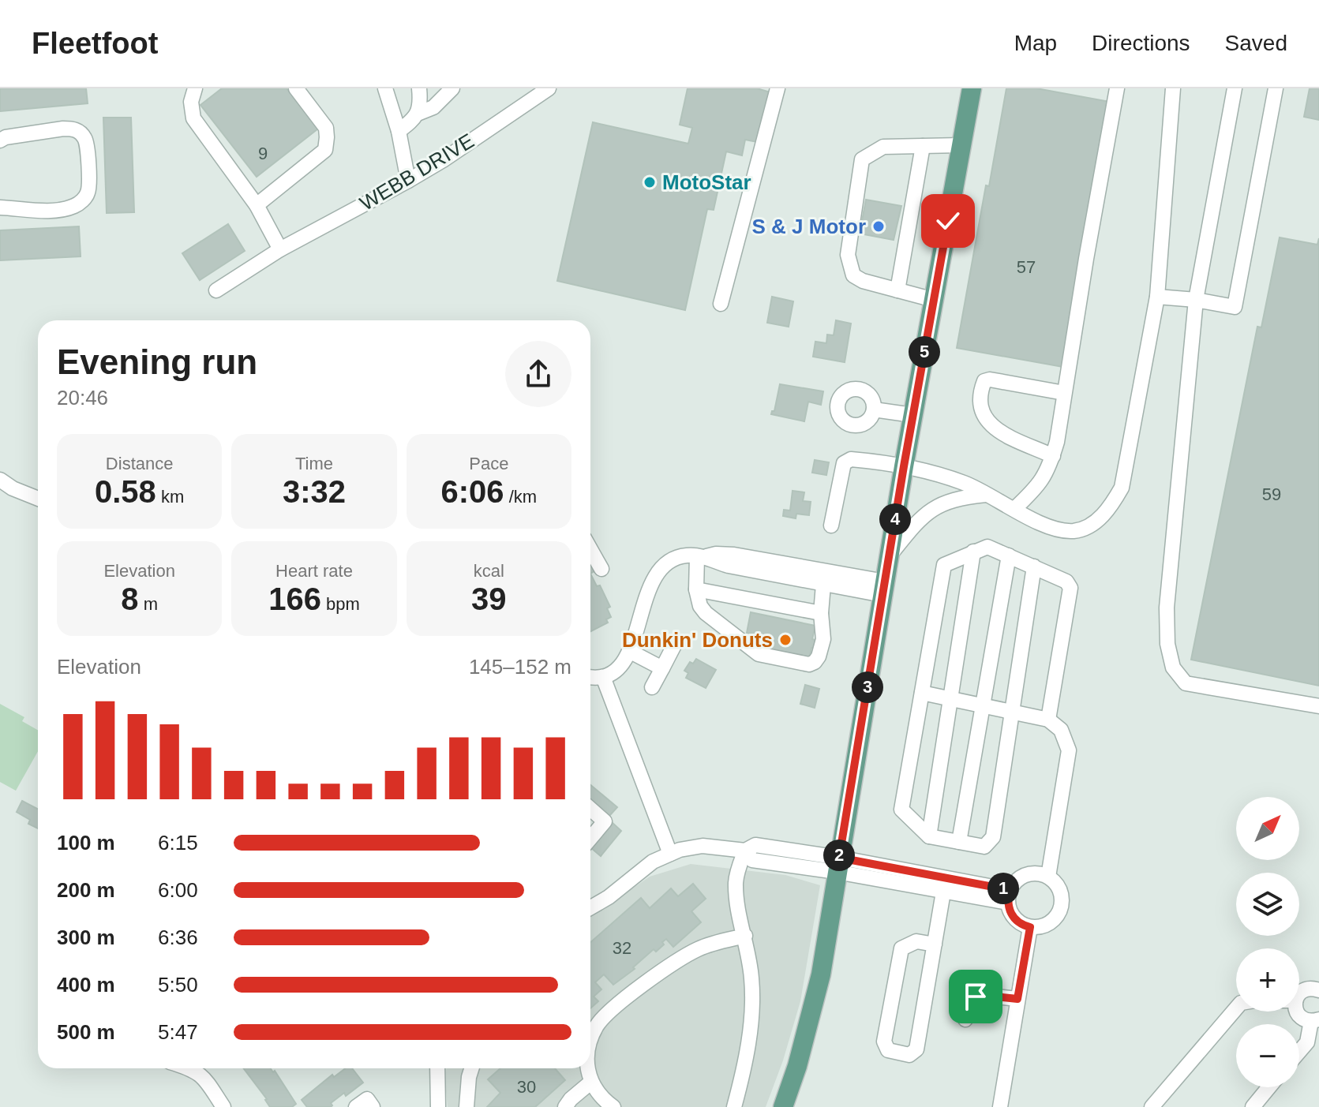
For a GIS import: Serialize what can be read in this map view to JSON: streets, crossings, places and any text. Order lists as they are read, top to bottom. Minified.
{"streets":{"street":["WEBB DRIVE"]},"places":["MotoStar","S & J Motor","Dunkin' Donuts"],"house_numbers":["9","57","59","32","30"],"north":"top right","page":{"header":"Fleetfoot","nav":["Map","Directions","Saved"],"heading":["Evening run","20:46"],"pins":["5","4","3","2","1"],"stats":[["Distance","0.58 km"],["Time","3:32"],["Pace","6:06 /km"],["Elevation","8 m"],["Heart rate","166 bpm"],["kcal","39"]],"chart":["Elevation","145–152 m"],"map_buttons":["+","−"],"list":[{"name":"100 m","note":"6:15"},{"name":"200 m","note":"6:00"},{"name":"300 m","note":"6:36"},{"name":"400 m","note":"5:50"},{"name":"500 m","note":"5:47"}]}}
